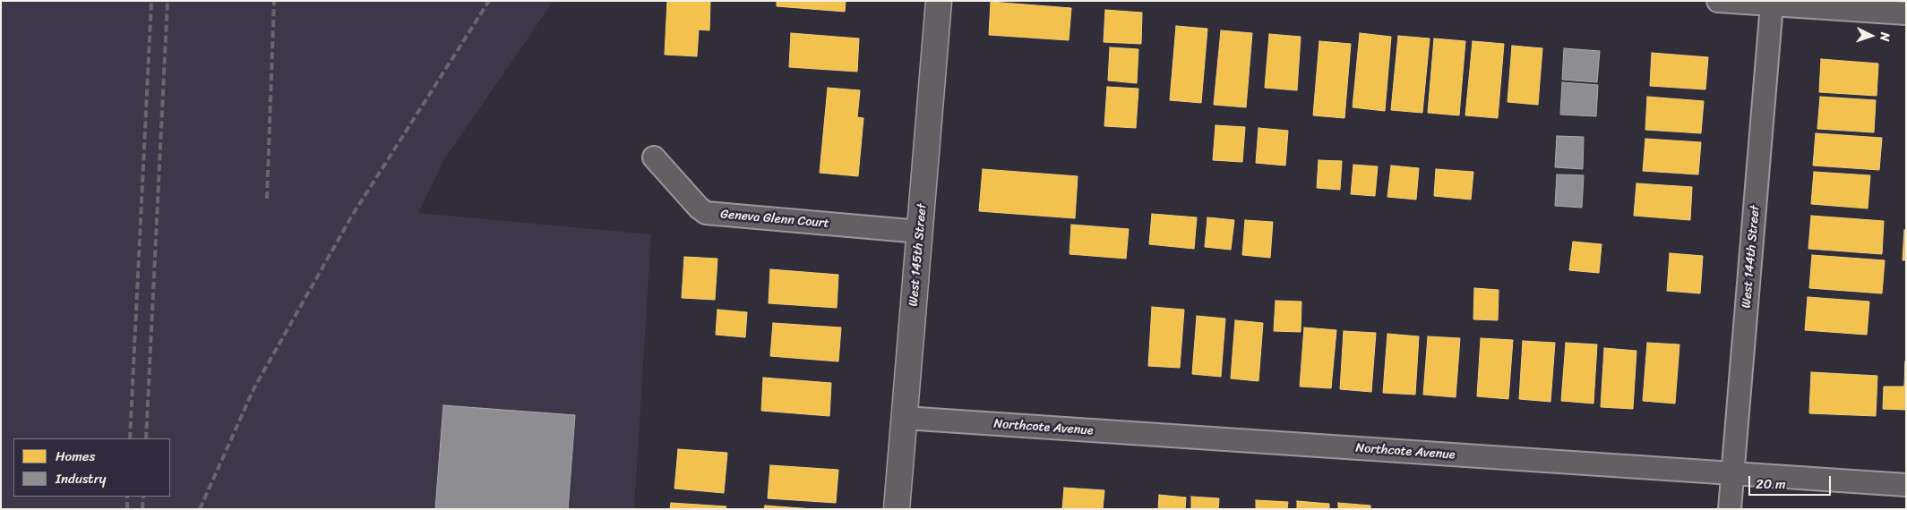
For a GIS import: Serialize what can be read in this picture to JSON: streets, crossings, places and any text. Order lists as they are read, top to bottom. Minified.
{"streets":{"street":["Geneva Glenn Court","West 145th Street","West 144th Street","Northcote Avenue"]},"crossings":[["Geneva Glenn Court","West 145th Street"],["West 145th Street","Northcote Avenue"],["West 144th Street","Northcote Avenue"]],"legend":["Homes","Industry"],"scale_bar":"20 m","north":"right"}
